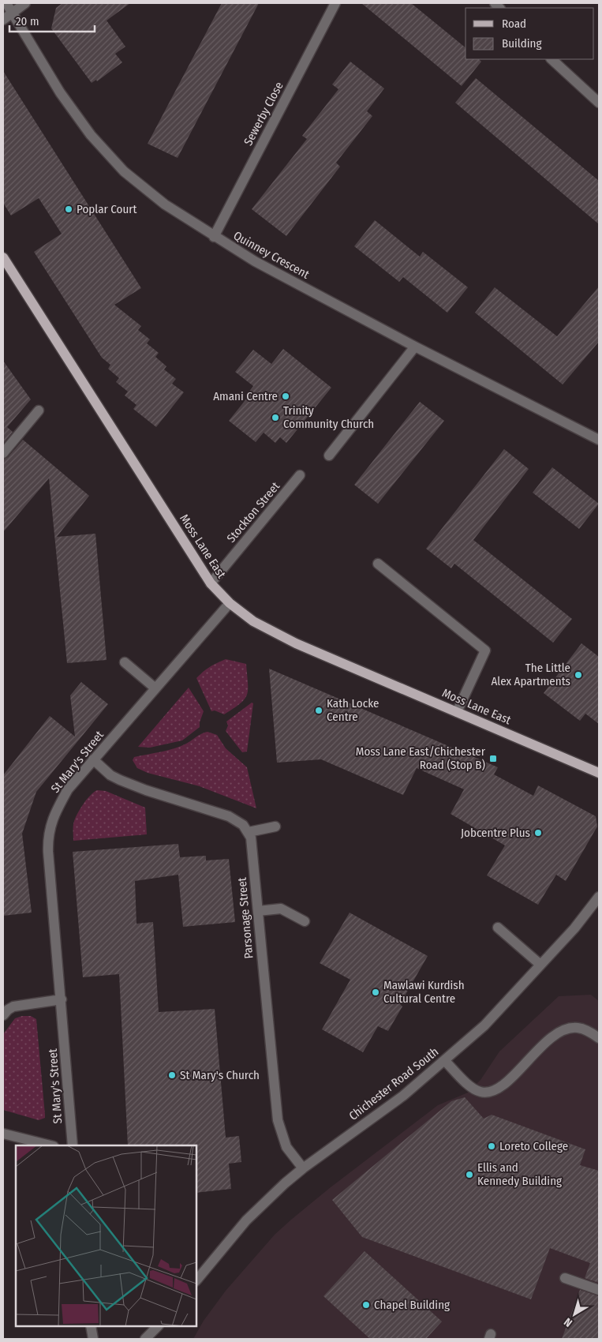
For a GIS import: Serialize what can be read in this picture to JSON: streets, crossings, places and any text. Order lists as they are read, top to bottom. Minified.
{"streets":{"main road":["Moss Lane East"],"street":["Sewerby Close","Quinney Crescent","Stockton Street","St Mary's Street","Parsonage Street","Chichester Road South"]},"crossings":[["Sewerby Close","Quinney Crescent"],["Stockton Street","Moss Lane East"],["Moss Lane East","St Mary's Street"],["Parsonage Street","Chichester Road South"]],"places":{"other":["Poplar Court","Amani Centre","Trinity Community Church","The Little Alex Apartments","Kath Locke Centre","Jobcentre Plus","Mawlawi Kurdish Cultural Centre","St Mary's Church","Loreto College","Ellis and Kennedy Building","Chapel Building"],"transit":["Moss Lane East/Chichester Road (Stop B)"]},"legend":["Road","Building"],"scale_bar":"20 m","north":"bottom left"}
